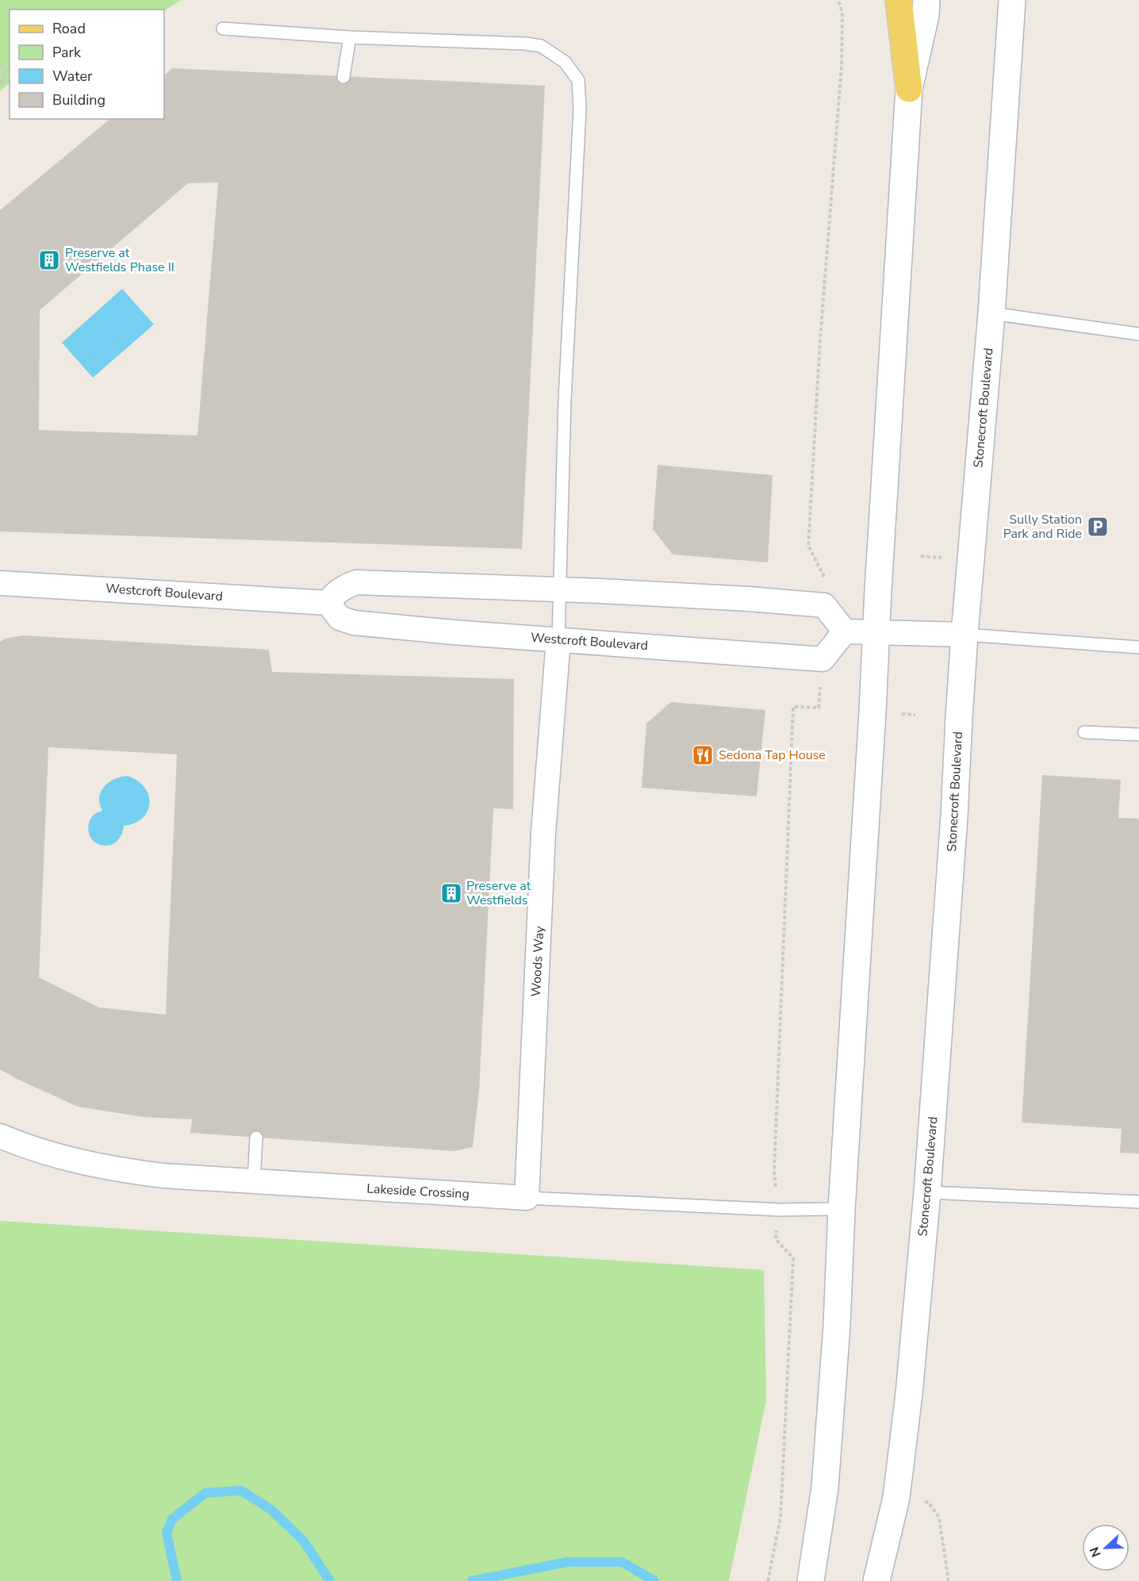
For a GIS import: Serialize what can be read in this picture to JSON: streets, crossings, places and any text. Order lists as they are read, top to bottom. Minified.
{"streets":{"main road":["Stonecroft Boulevard"],"street":["Westcroft Boulevard","Woods Way","Lakeside Crossing"]},"crossings":[["Westcroft Boulevard","Woods Way"],["Woods Way","Lakeside Crossing"]],"places":{"building":["Preserve at Westfields Phase II","Preserve at Westfields"],"parking":["Sully Station Park and Ride"],"restaurant":["Sedona Tap House"]},"legend":["Road","Park","Water","Building"],"north":"left"}
